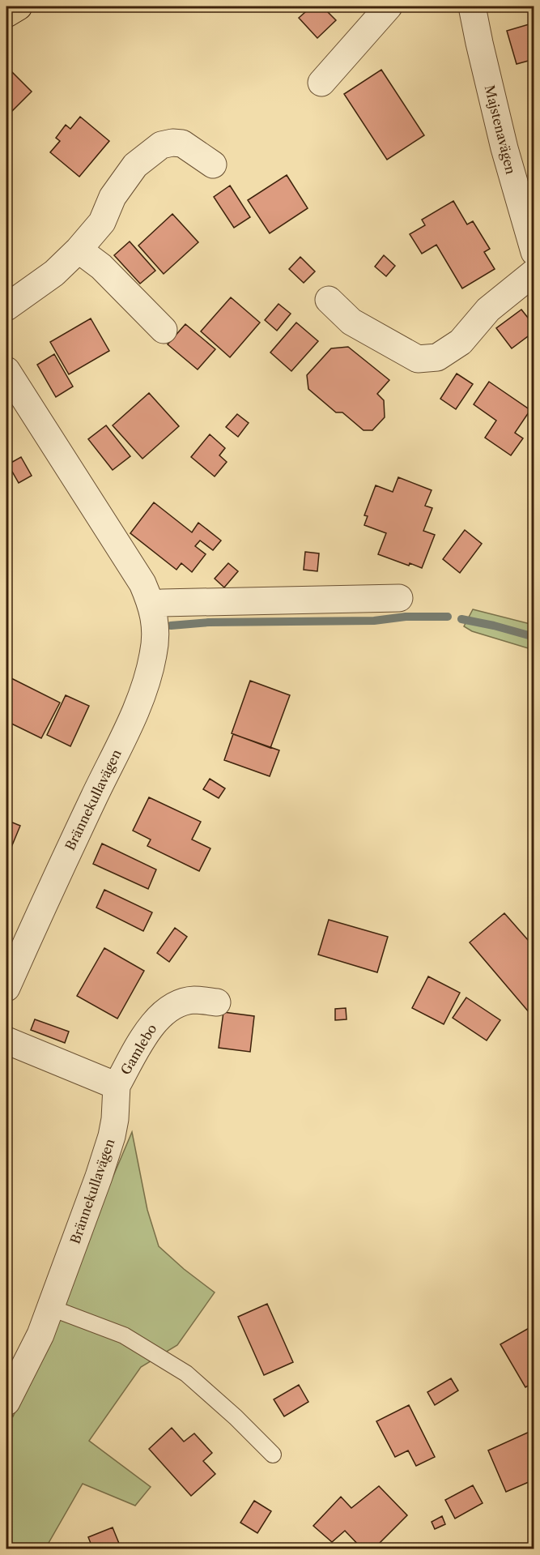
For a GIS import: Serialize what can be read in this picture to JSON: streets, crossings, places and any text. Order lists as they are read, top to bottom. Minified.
{"streets":{"street":["Majstenavägen","Brännekullavägen","Gamlebo"]},"crossings":[["Brännekullavägen","Gamlebo"]]}
